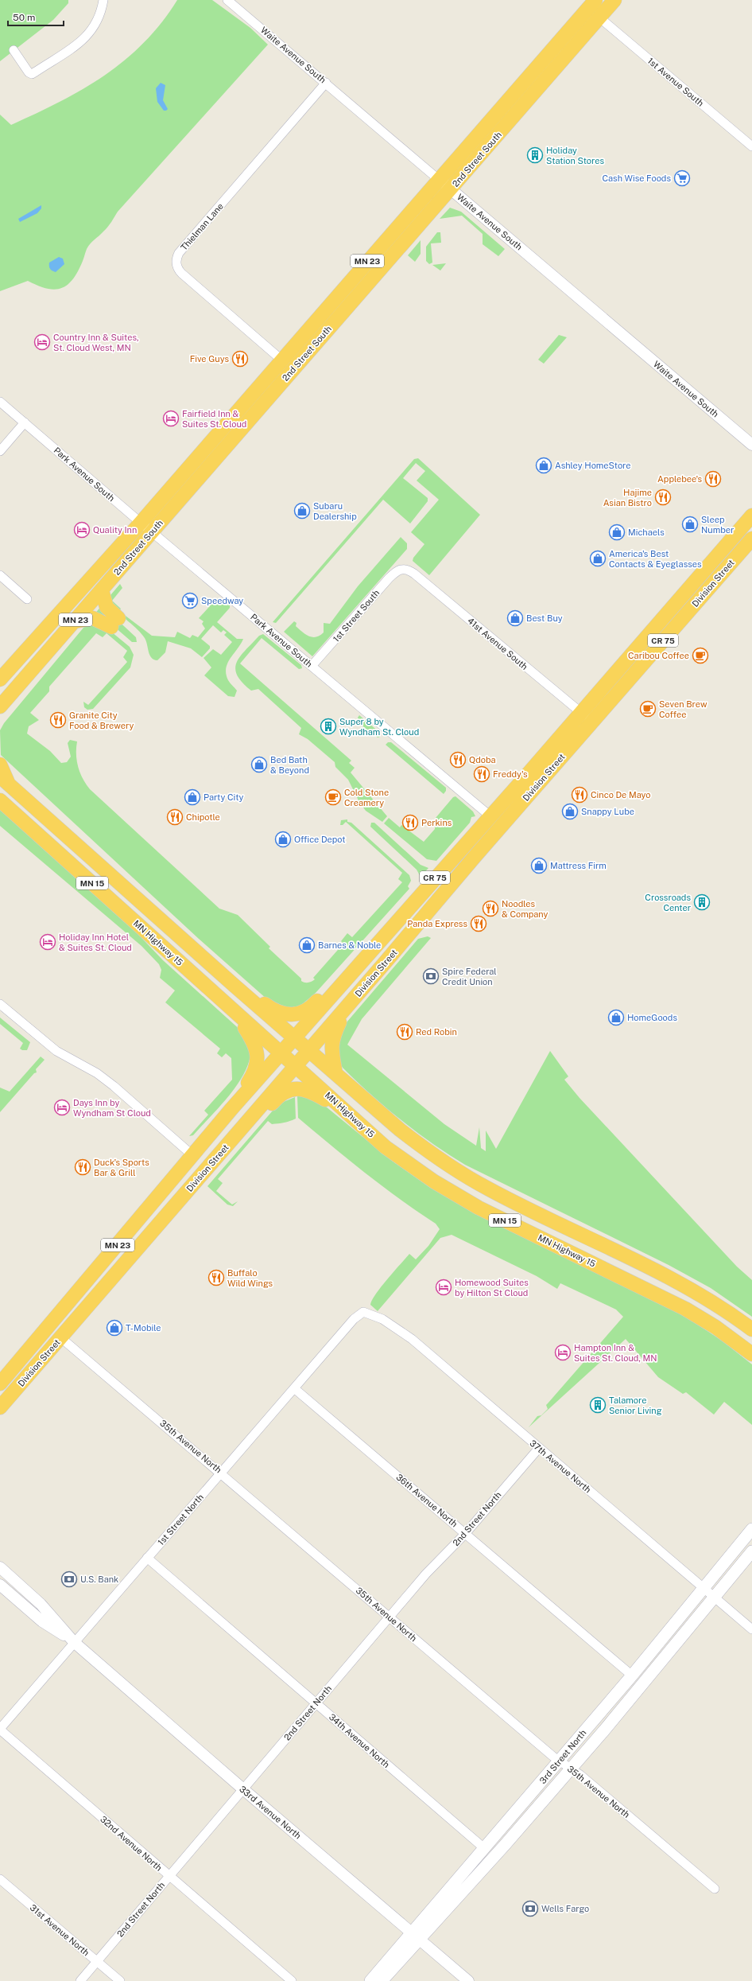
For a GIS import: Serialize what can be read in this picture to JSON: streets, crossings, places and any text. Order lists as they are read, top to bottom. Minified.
{"streets":{"highway":["2nd Street South","MN 23","Division Street","CR 75","MN 15","MN Highway 15"],"main road":["3rd Street North"],"street":["Waite Avenue South","1st Avenue South","Thielman Lane","Park Avenue South","1st Street South","41st Avenue South","35th Avenue North","37th Avenue North","36th Avenue North","2nd Street North","1st Street North","34th Avenue North","33rd Avenue North","32nd Avenue North","31st Avenue North"]},"crossings":[["Waite Avenue South","2nd Street South"],["Waite Avenue South","Thielman Lane"],["1st Avenue South","2nd Street South"],["2nd Street South","Thielman Lane"],["2nd Street South","Park Avenue South"],["Park Avenue South","Division Street"],["Park Avenue South","1st Street South"],["Division Street","41st Avenue South"],["Division Street","MN 15"],["Division Street","MN Highway 15"],["Division Street","35th Avenue North"],["1st Street South","41st Avenue South"],["35th Avenue North","2nd Street North"],["35th Avenue North","1st Street North"],["35th Avenue North","3rd Street North"],["37th Avenue North","2nd Street North"],["37th Avenue North","1st Street North"],["37th Avenue North","3rd Street North"],["36th Avenue North","2nd Street North"],["36th Avenue North","1st Street North"],["36th Avenue North","3rd Street North"],["2nd Street North","34th Avenue North"],["2nd Street North","33rd Avenue North"],["2nd Street North","32nd Avenue North"],["2nd Street North","31st Avenue North"],["1st Street North","34th Avenue North"],["1st Street North","33rd Avenue North"],["1st Street North","32nd Avenue North"],["34th Avenue North","3rd Street North"],["3rd Street North","33rd Avenue North"]],"places":{"building":["Holiday Station Stores","Super 8 by Wyndham St. Cloud","Crossroads Center","Talamore Senior Living"],"supermarket":["Cash Wise Foods","Speedway"],"hotel":["Country Inn & Suites, St. Cloud West, MN","Fairfield Inn & Suites St. Cloud","Quality Inn","Holiday Inn Hotel & Suites St. Cloud","Days Inn by Wyndham St Cloud","Homewood Suites by Hilton St Cloud","Hampton Inn & Suites St. Cloud, MN"],"restaurant":["Five Guys","Applebee's","Hajime Asian Bistro","Granite City Food & Brewery","Qdoba","Freddy's","Cinco De Mayo","Chipotle","Perkins","Noodles & Company","Panda Express","Red Robin","Duck's Sports Bar & Grill","Buffalo Wild Wings"],"shop":["Ashley HomeStore","Subaru Dealership","Sleep Number","Michaels","America's Best Contacts & Eyeglasses","Best Buy","Bed Bath & Beyond","Party City","Snappy Lube","Office Depot","Mattress Firm","Barnes & Noble","HomeGoods","T-Mobile"],"cafe":["Caribou Coffee","Seven Brew Coffee","Cold Stone Creamery"],"bank":["Spire Federal Credit Union","U.S. Bank","Wells Fargo"]},"scale_bar":"50 m"}
